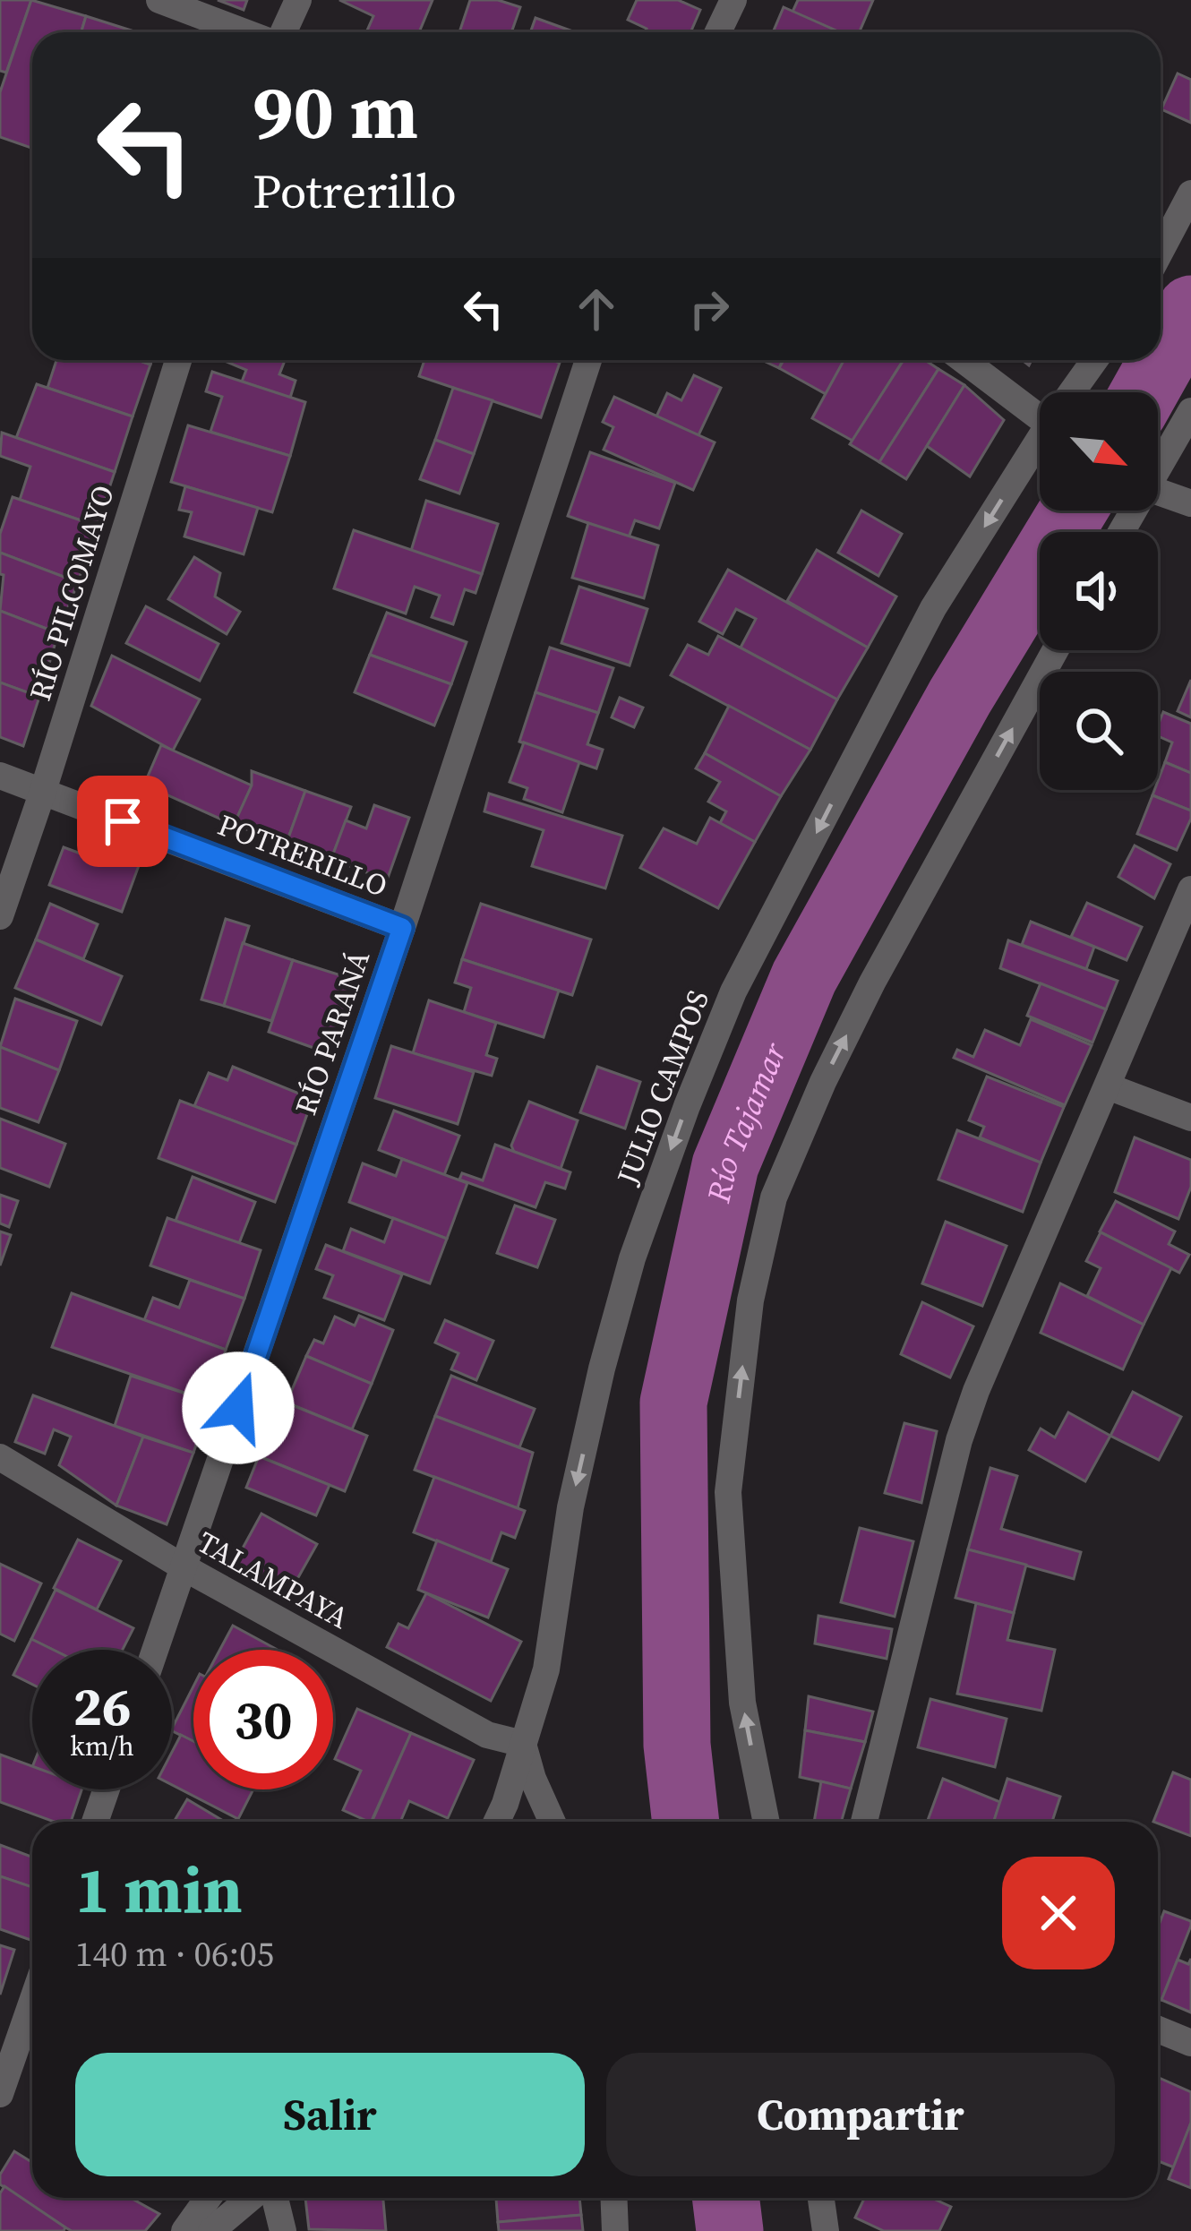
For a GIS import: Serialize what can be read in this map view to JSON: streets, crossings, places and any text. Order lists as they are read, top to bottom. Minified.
{"streets":{"street":["RÍO PILCOMAYO","POTRERILLO","RÍO PARANÁ","JULIO CAMPOS","TALAMPAYA"]},"crossings":[["RÍO PILCOMAYO","POTRERILLO"],["POTRERILLO","RÍO PARANÁ"],["RÍO PARANÁ","TALAMPAYA"],["JULIO CAMPOS","TALAMPAYA"]],"water":["Río Tajamar"],"north":"bottom right","page":{"turn":["90 m","Potrerillo"],"speed":"26 km/h","limit":"30","heading":["1 min","140 m · 06:05"],"buttons":["Salir","Compartir"]}}
